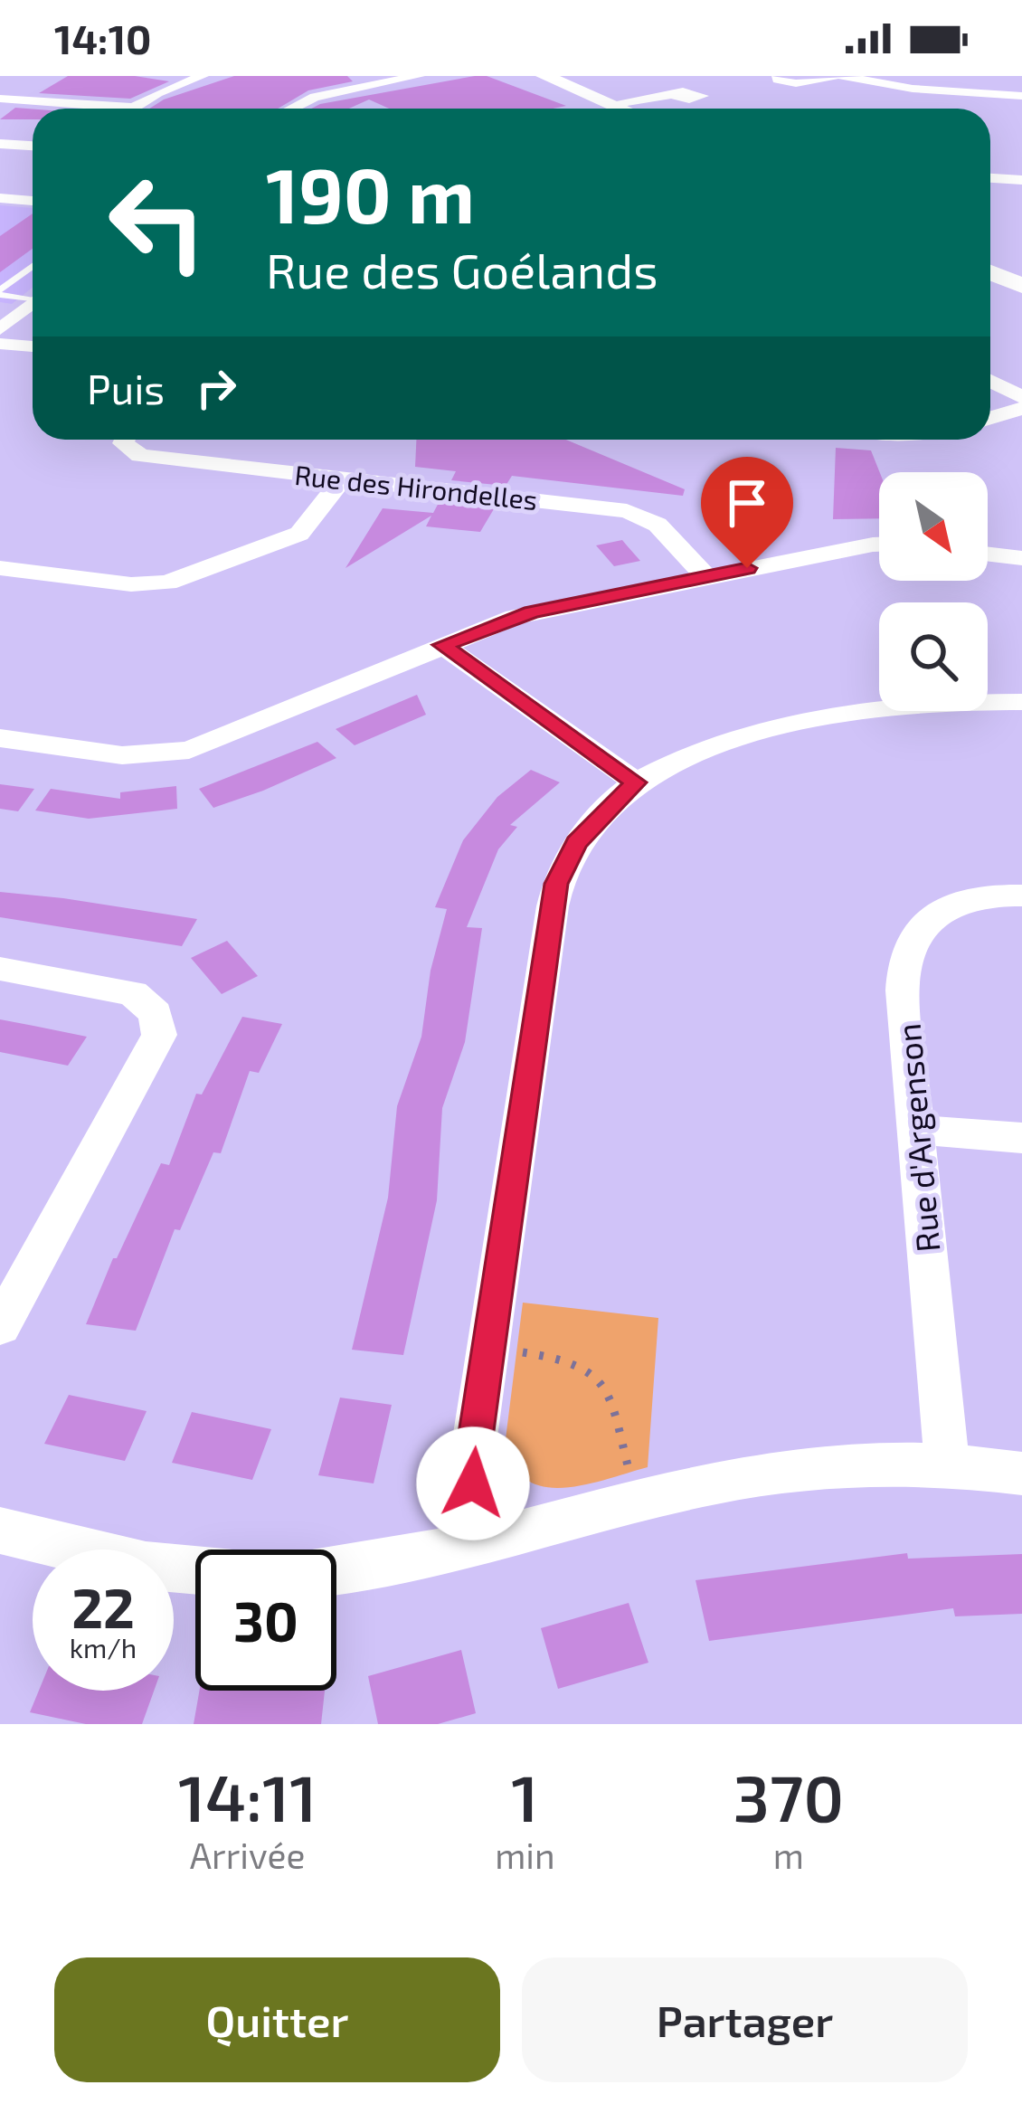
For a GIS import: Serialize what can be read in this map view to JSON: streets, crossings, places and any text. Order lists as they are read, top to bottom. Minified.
{"streets":{"street":["Rue des Hirondelles","Rue d'Argenson"]},"north":"bottom right","page":{"status":"14:10","turn":["190 m","Rue des Goélands"],"then":"Puis","speed":"22 km/h","limit":"30","eta":["14:11","Arrivée","1","min","370","m"],"buttons":["Quitter","Partager"]}}
